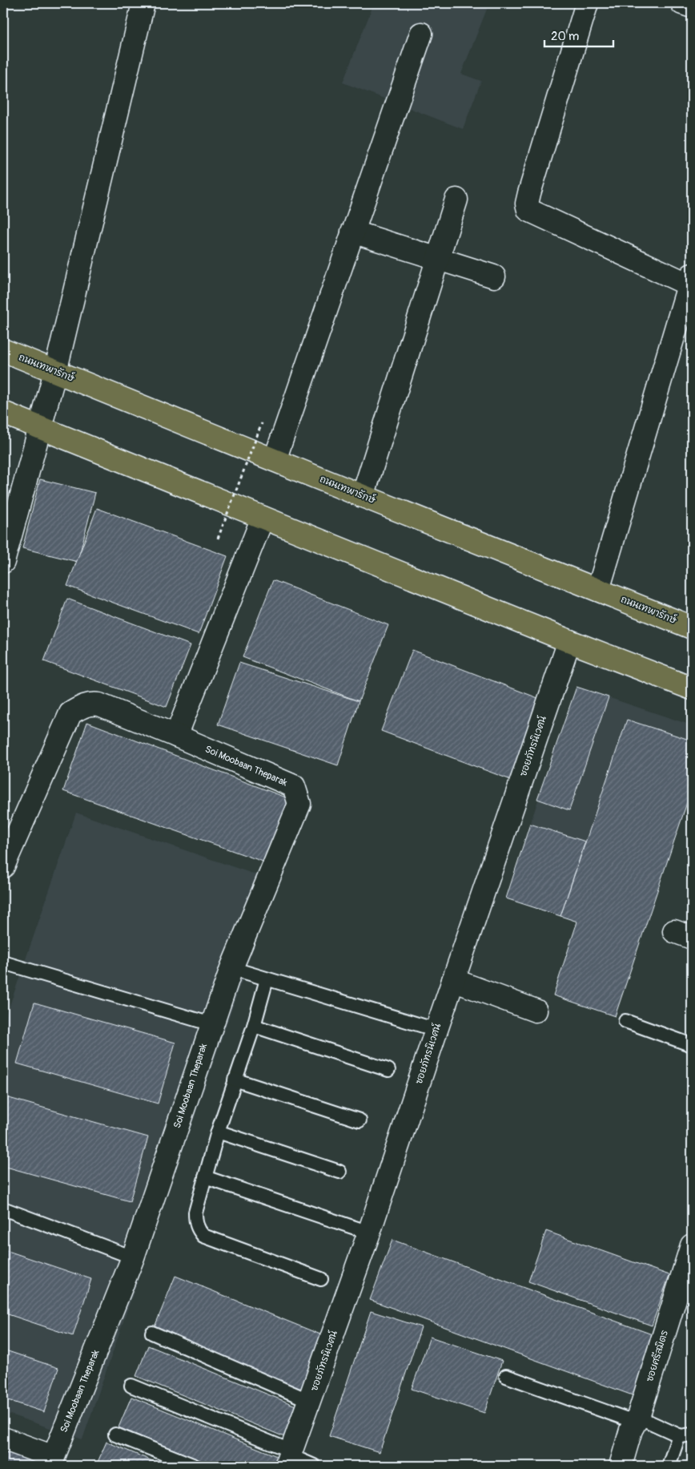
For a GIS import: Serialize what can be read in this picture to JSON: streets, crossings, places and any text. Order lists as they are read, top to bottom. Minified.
{"streets":{"main road":["ถนนเทพารักษ์"],"street":["ซอยภัทรนิเวศน์","Soi Moobaan Theparak","ซอยศรีสมิตร"]},"scale_bar":"20 m"}
